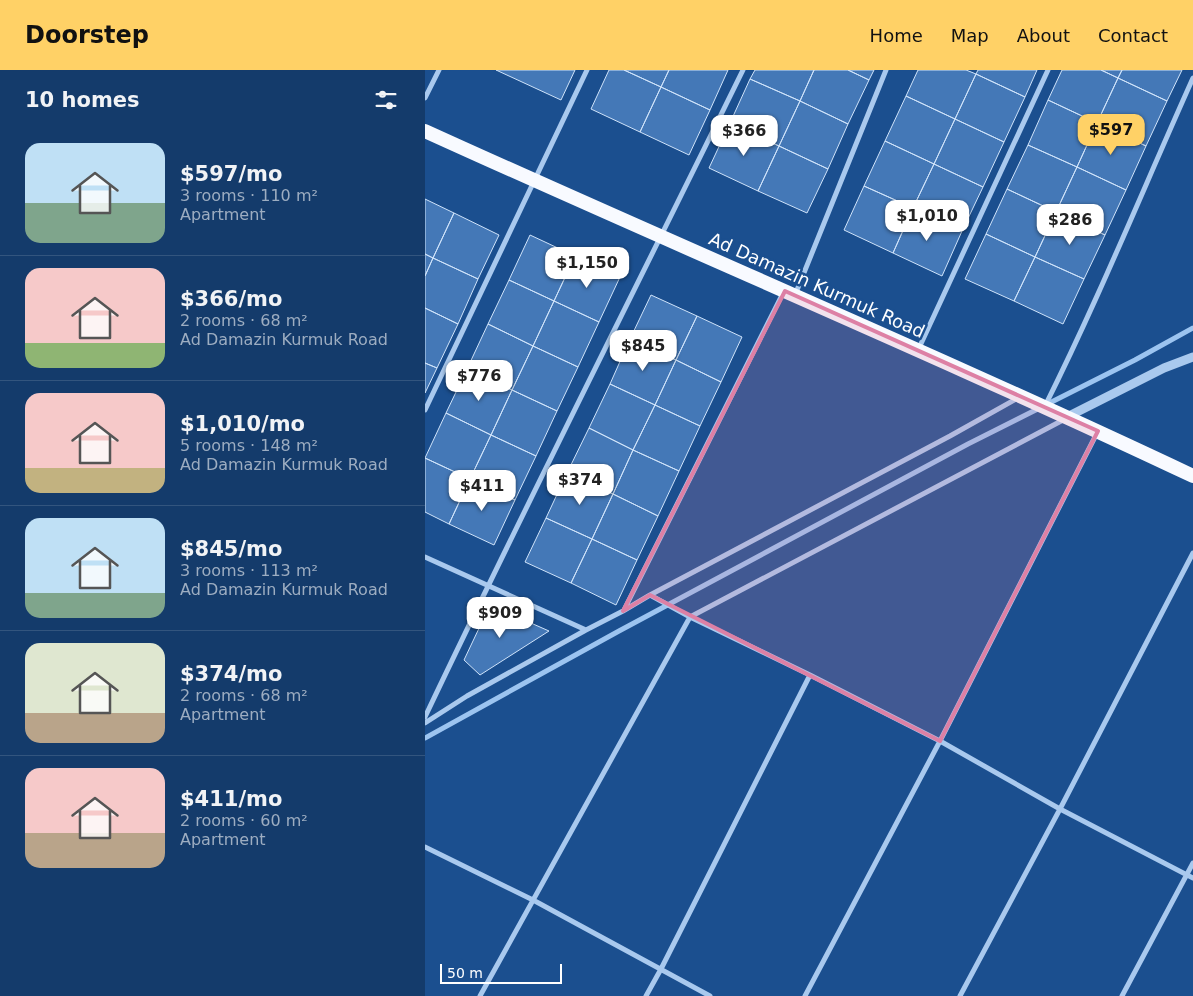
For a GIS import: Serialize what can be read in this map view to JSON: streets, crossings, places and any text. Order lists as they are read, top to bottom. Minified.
{"streets":{"highway":["Ad Damazin Kurmuk Road"]},"scale_bar":"50 m","page":{"header":"Doorstep","nav":["Home","Map","About","Contact"],"heading":"10 homes","price":["$597","$366","$1,010","$286","$1,150","$845","$776","$374","$411","$909"],"list":[{"name":"$597/mo","note":"3 rooms · 110 m² · Apartment"},{"name":"$366/mo","note":"2 rooms · 68 m² · Ad Damazin Kurmuk Road"},{"name":"$1,010/mo","note":"5 rooms · 148 m² · Ad Damazin Kurmuk Road"},{"name":"$845/mo","note":"3 rooms · 113 m² · Ad Damazin Kurmuk Road"},{"name":"$374/mo","note":"2 rooms · 68 m² · Apartment"},{"name":"$411/mo","note":"2 rooms · 60 m² · Apartment"}],"scale":"50 m"}}
